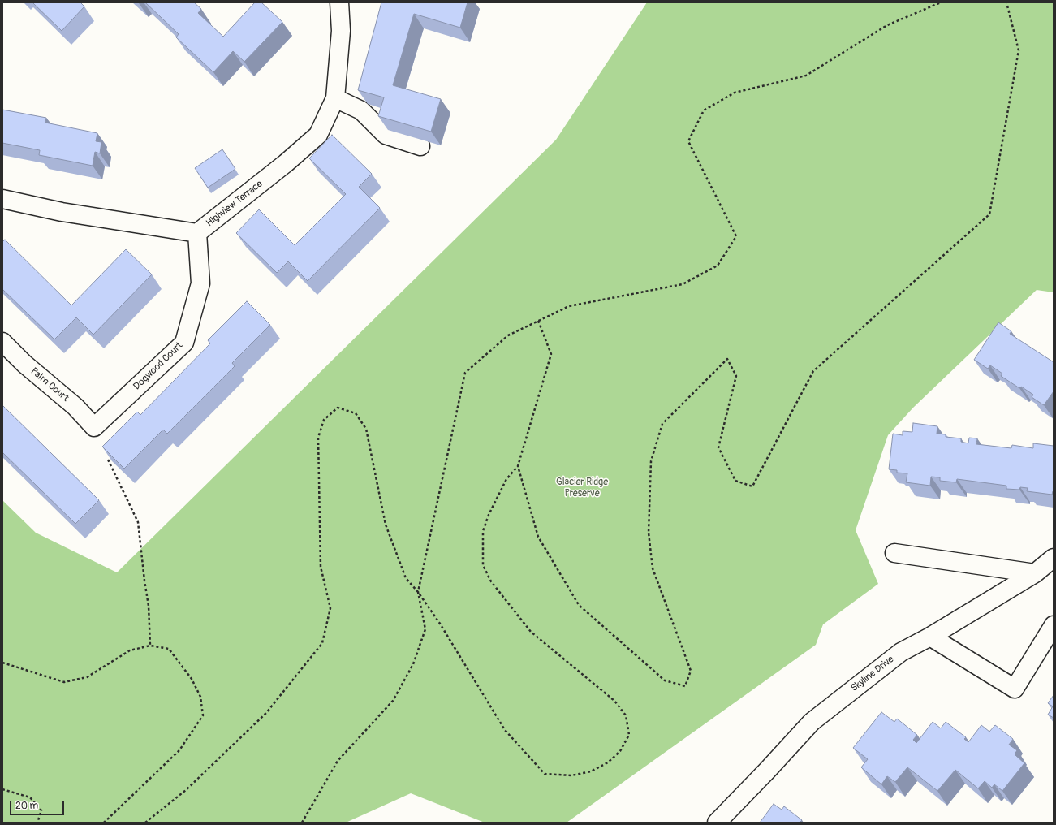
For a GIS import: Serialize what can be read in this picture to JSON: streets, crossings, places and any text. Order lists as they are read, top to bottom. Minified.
{"streets":{"street":["Highview Terrace","Dogwood Court","Palm Court","Skyline Drive"]},"crossings":[["Highview Terrace","Dogwood Court"],["Dogwood Court","Palm Court"]],"parks":["Glacier Ridge Preserve"],"scale_bar":"20 m"}
